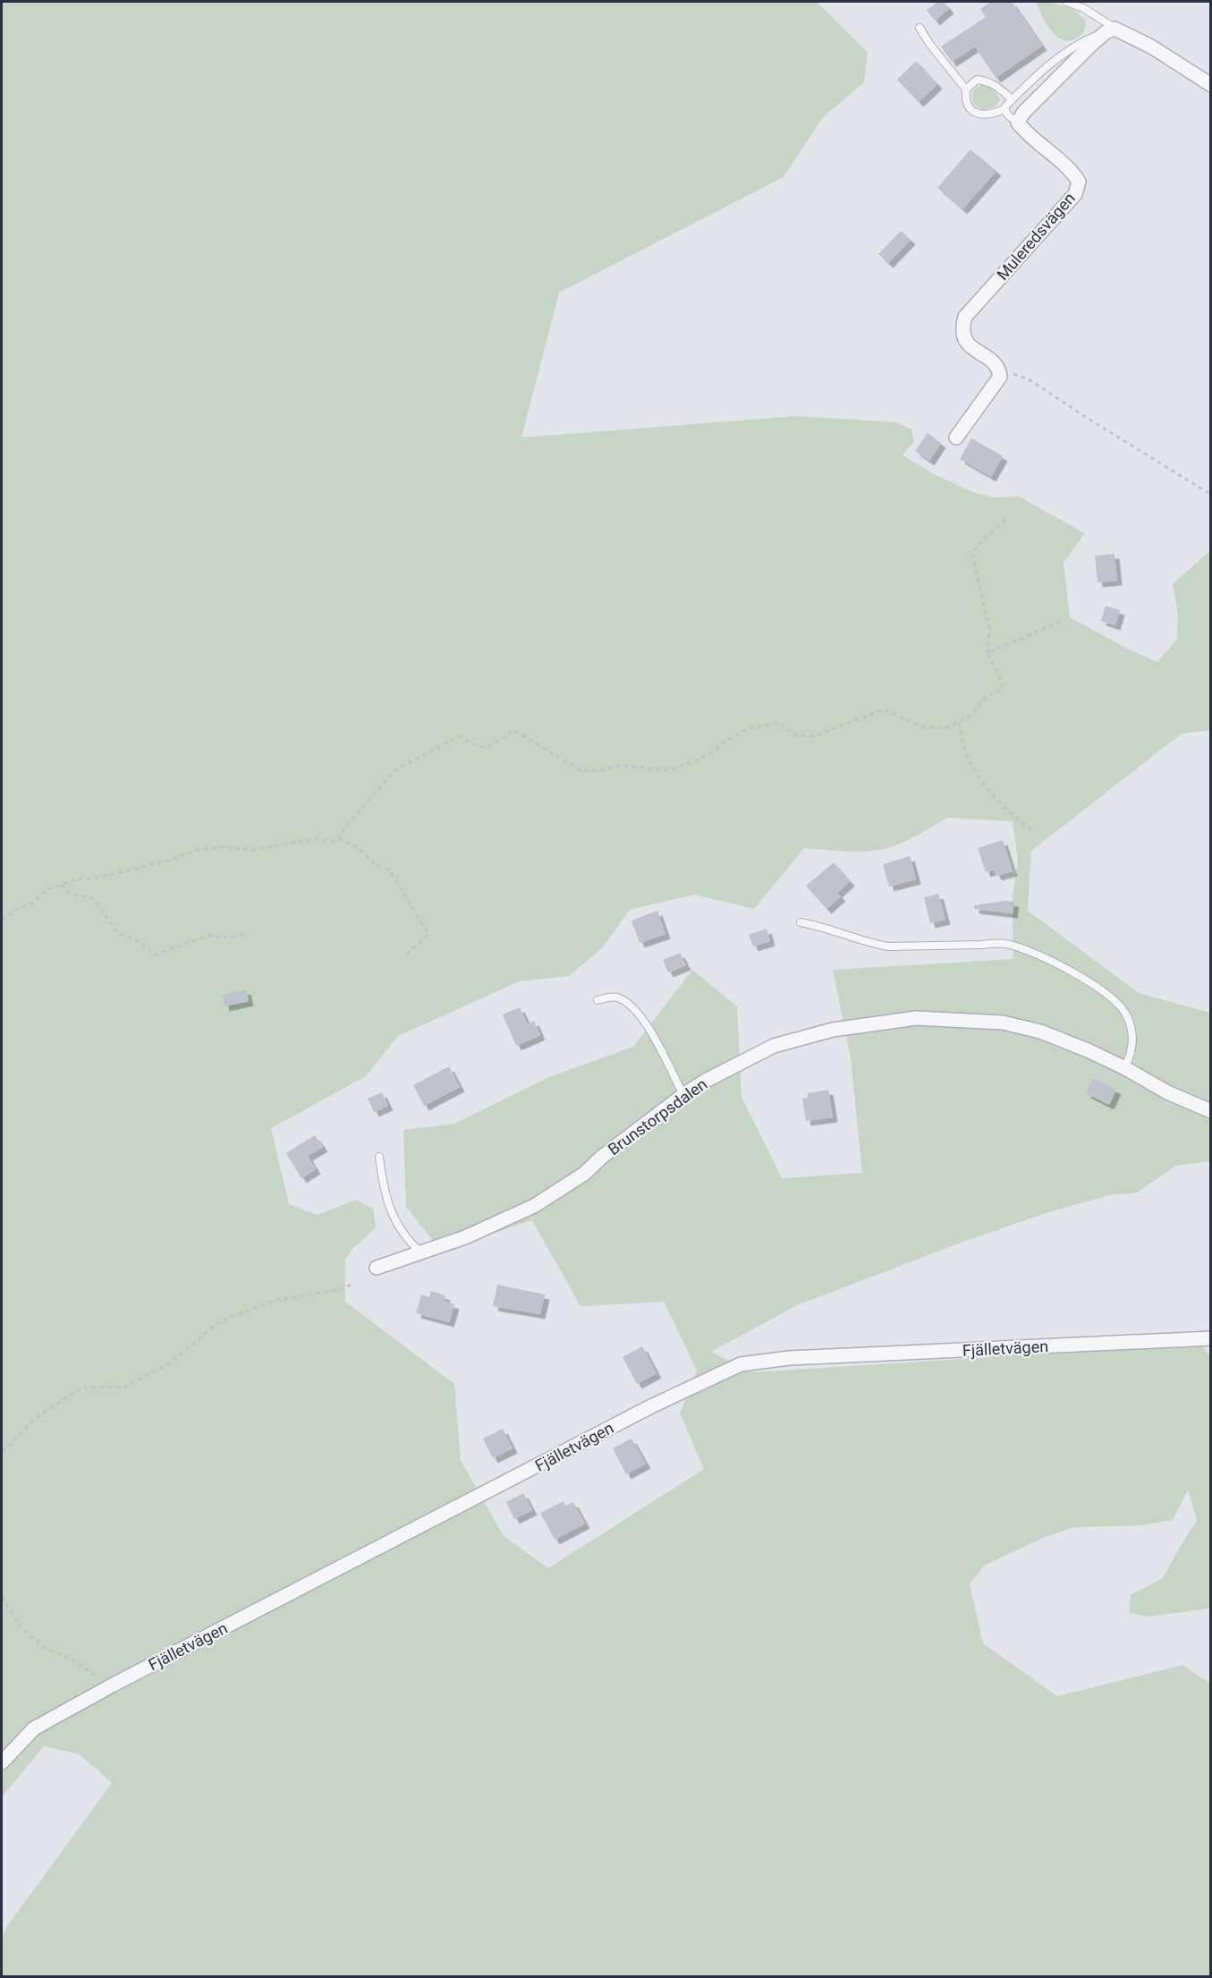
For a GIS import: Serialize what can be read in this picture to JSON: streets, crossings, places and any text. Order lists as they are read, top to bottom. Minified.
{"streets":{"street":["Muleredsvägen","Brunstorpsdalen","Fjälletvägen"]}}
